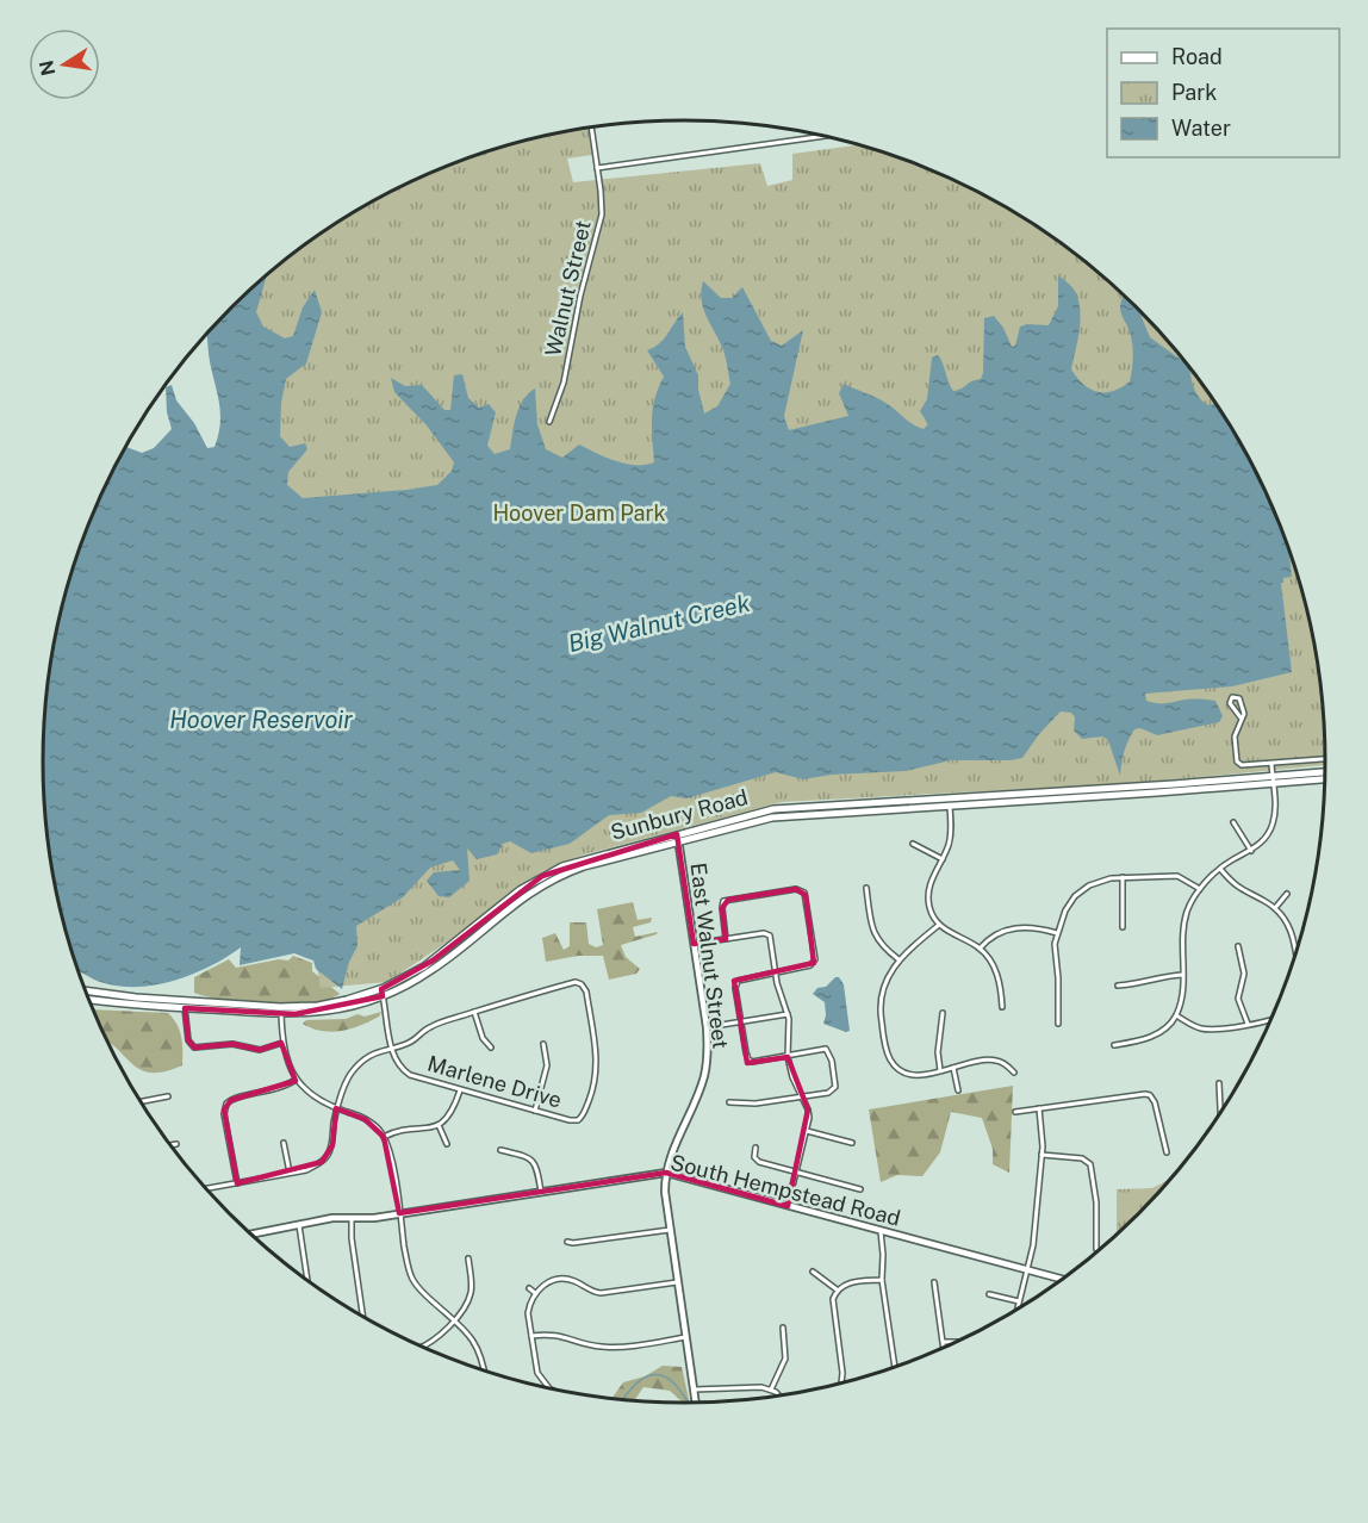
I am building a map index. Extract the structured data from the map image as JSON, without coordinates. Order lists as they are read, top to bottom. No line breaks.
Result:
{"streets":{"main road":["Sunbury Road"],"street":["Walnut Street","East Walnut Street","Marlene Drive","South Hempstead Road"]},"crossings":[["Sunbury Road","East Walnut Street"],["Sunbury Road","Marlene Drive"],["East Walnut Street","South Hempstead Road"]],"water":["Big Walnut Creek","Hoover Reservoir"],"parks":["Hoover Dam Park"],"legend":["Road","Park","Water"],"north":"left"}
